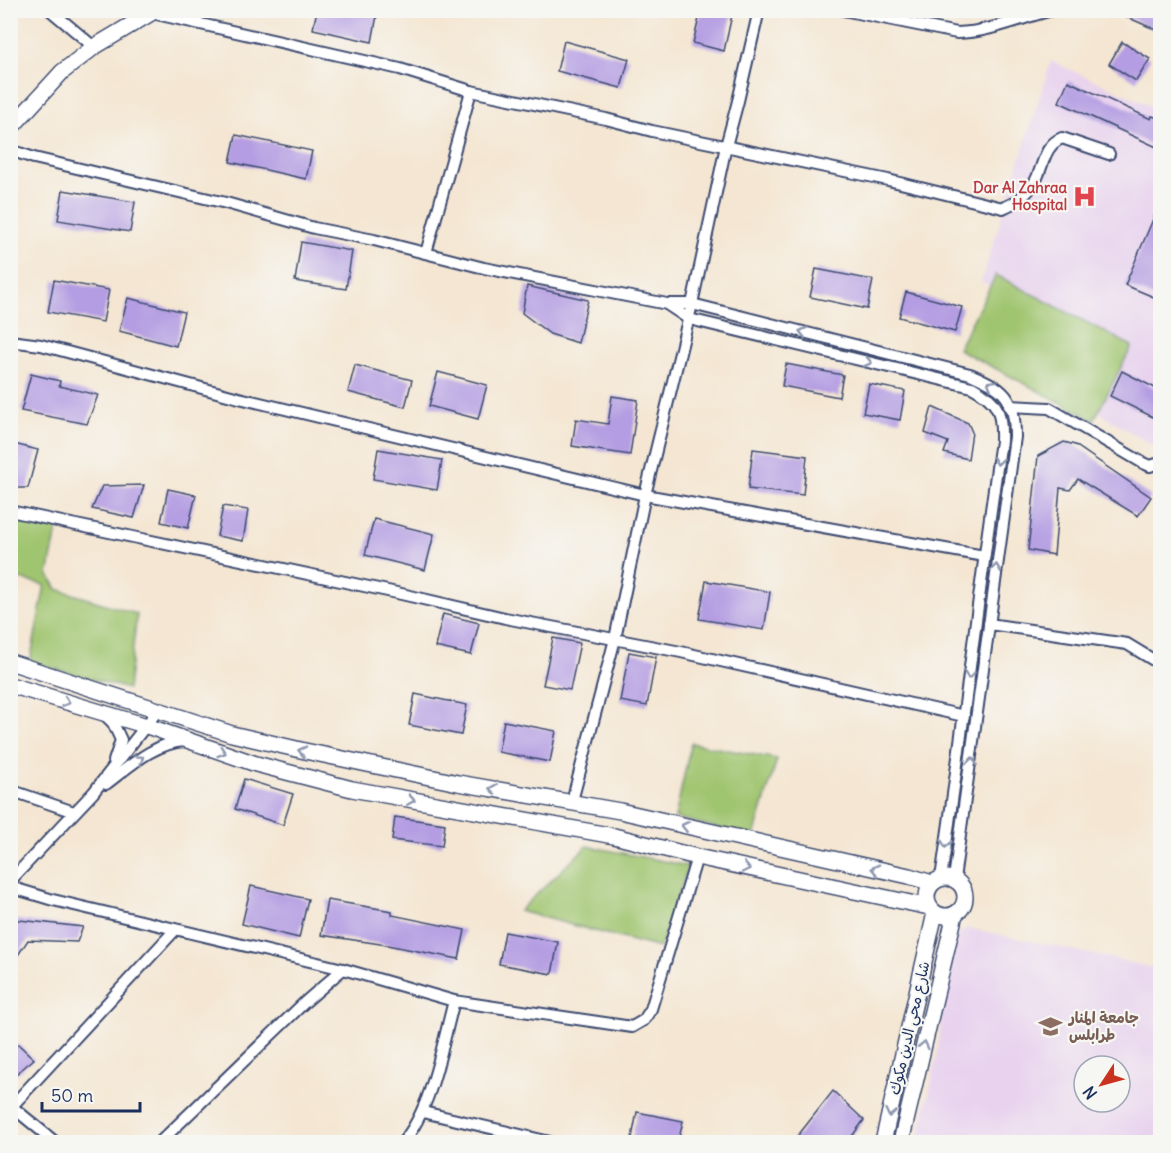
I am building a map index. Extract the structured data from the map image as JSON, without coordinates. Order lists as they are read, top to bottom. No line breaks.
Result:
{"streets":{"street":["شارع محي الدين مكوك"]},"places":{"hospital":["Dar Al Zahraa Hospital"],"school or university":["جامعة المنار طرابلس"]},"scale_bar":"50 m","north":"bottom left"}
